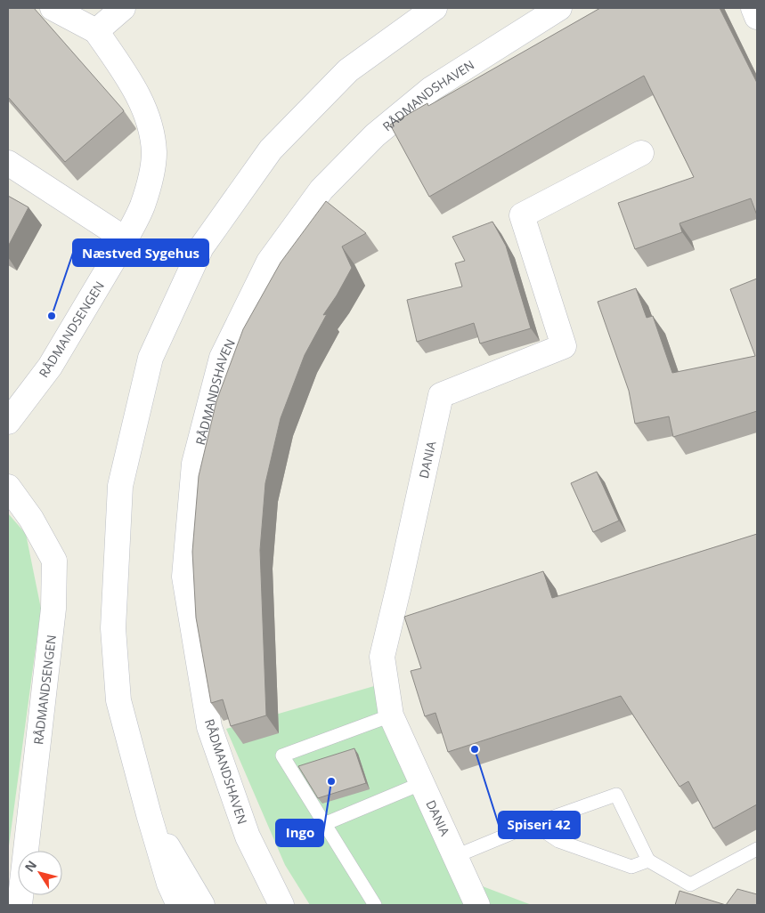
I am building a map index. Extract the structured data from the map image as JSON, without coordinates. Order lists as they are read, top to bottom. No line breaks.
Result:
{"streets":{"main road":["RÅDMANDSHAVEN","RÅDMANDSENGEN","DANIA"]},"places":["Næstved Sygehus","Spiseri 42","Ingo"],"north":"top left"}
